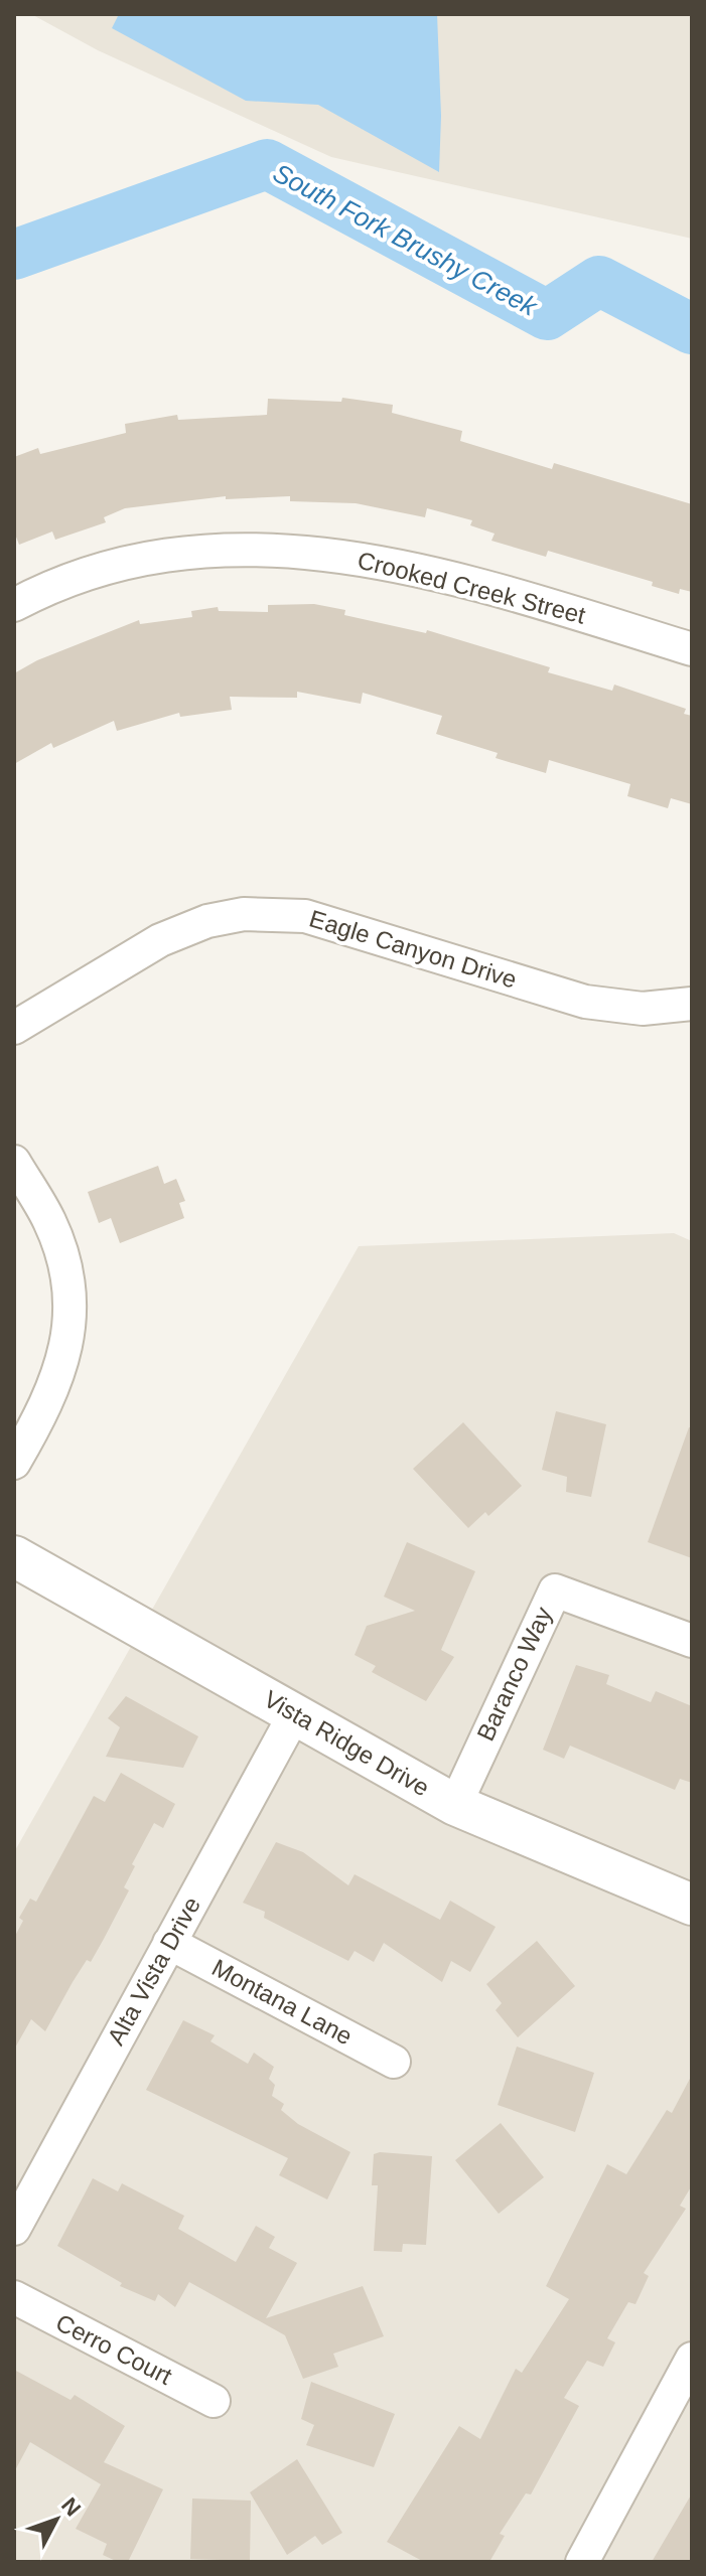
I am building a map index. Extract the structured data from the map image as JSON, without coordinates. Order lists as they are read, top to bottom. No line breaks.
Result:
{"streets":{"street":["Crooked Creek Street","Eagle Canyon Drive","Baranco Way","Vista Ridge Drive","Alta Vista Drive","Montana Lane","Cerro Court"]},"crossings":[["Baranco Way","Vista Ridge Drive"],["Vista Ridge Drive","Alta Vista Drive"],["Alta Vista Drive","Montana Lane"]],"water":["South Fork Brushy Creek"],"north":"top right"}
